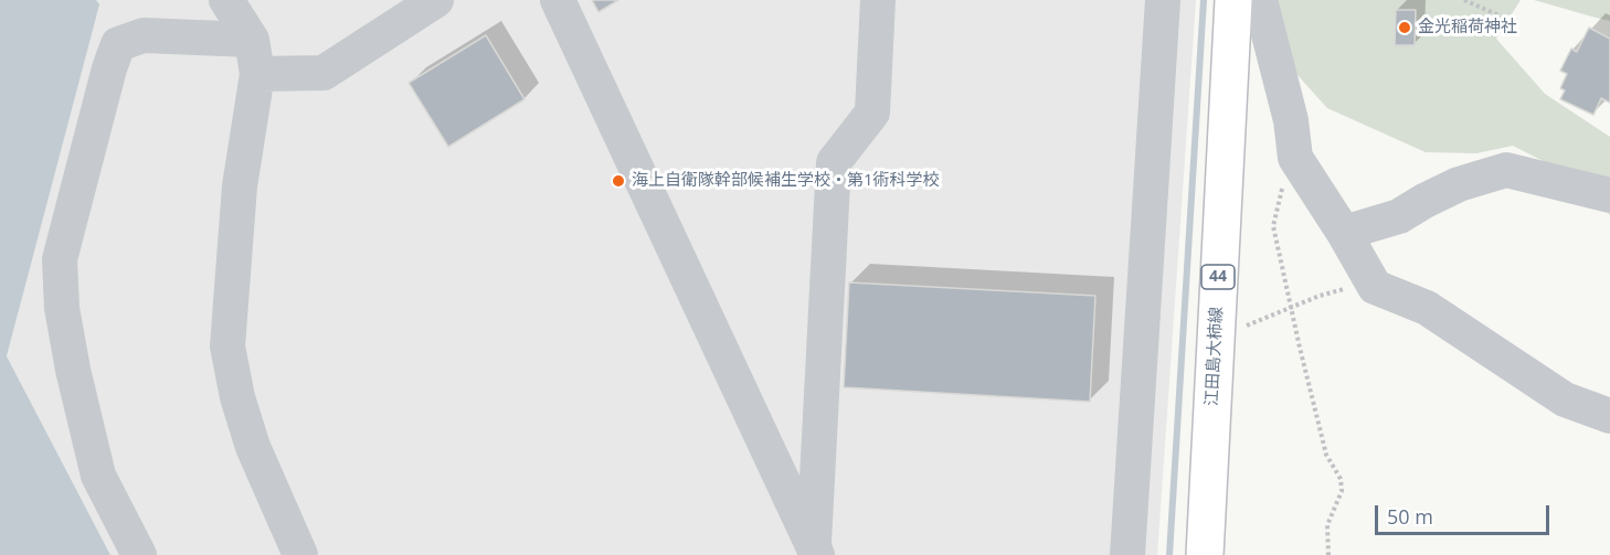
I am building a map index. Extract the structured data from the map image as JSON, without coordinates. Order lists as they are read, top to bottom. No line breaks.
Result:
{"streets":{"main road":["44","江田島大柿線"]},"places":["金光稲荷神社","海上自衛隊幹部候補生学校・第1術科学校"],"scale_bar":"50 m"}
